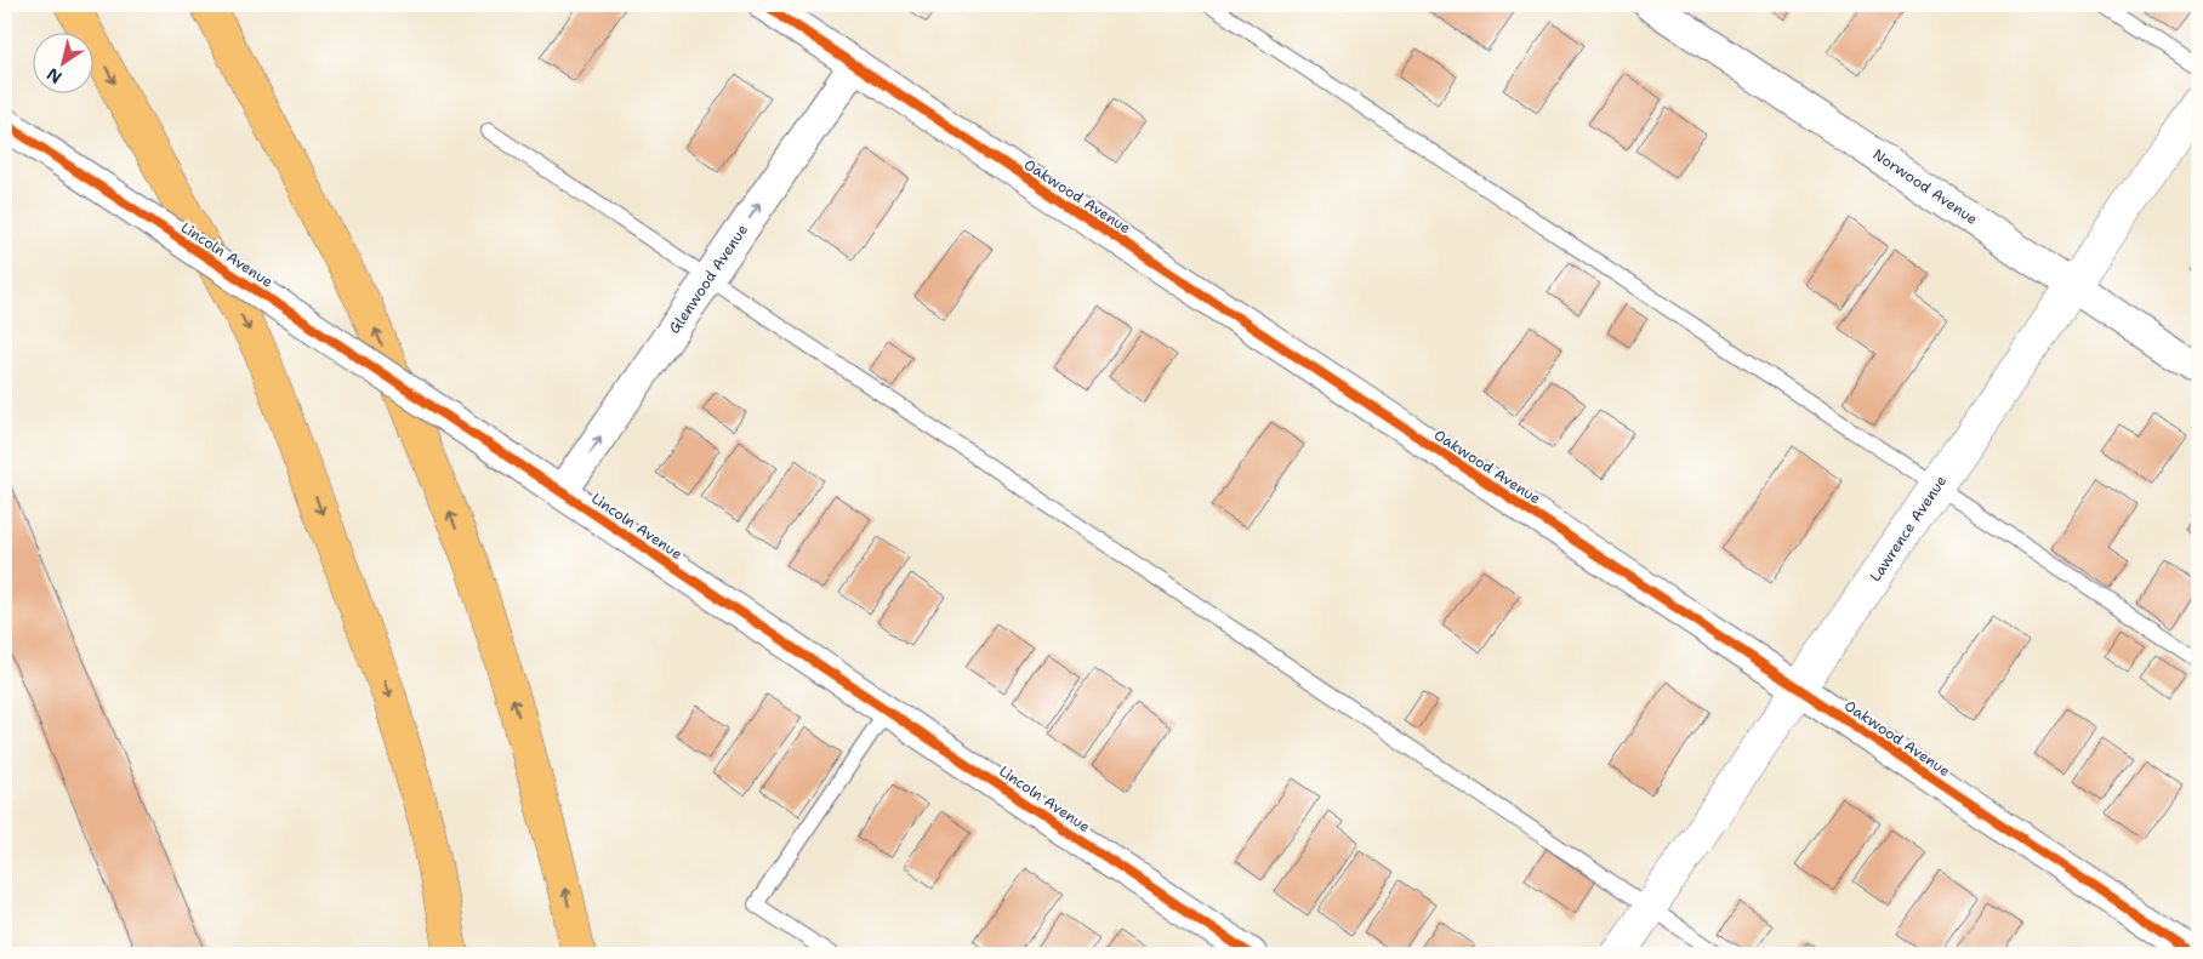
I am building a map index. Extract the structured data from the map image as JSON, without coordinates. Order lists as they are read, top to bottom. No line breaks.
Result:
{"streets":{"street":["Norwood Avenue","Oakwood Avenue","Lincoln Avenue","Glenwood Avenue","Lawrence Avenue"]},"crossings":[["Norwood Avenue","Lawrence Avenue"],["Oakwood Avenue","Glenwood Avenue"],["Oakwood Avenue","Lawrence Avenue"],["Lincoln Avenue","Glenwood Avenue"]],"one_way":["Glenwood Avenue"],"north":"bottom left"}
